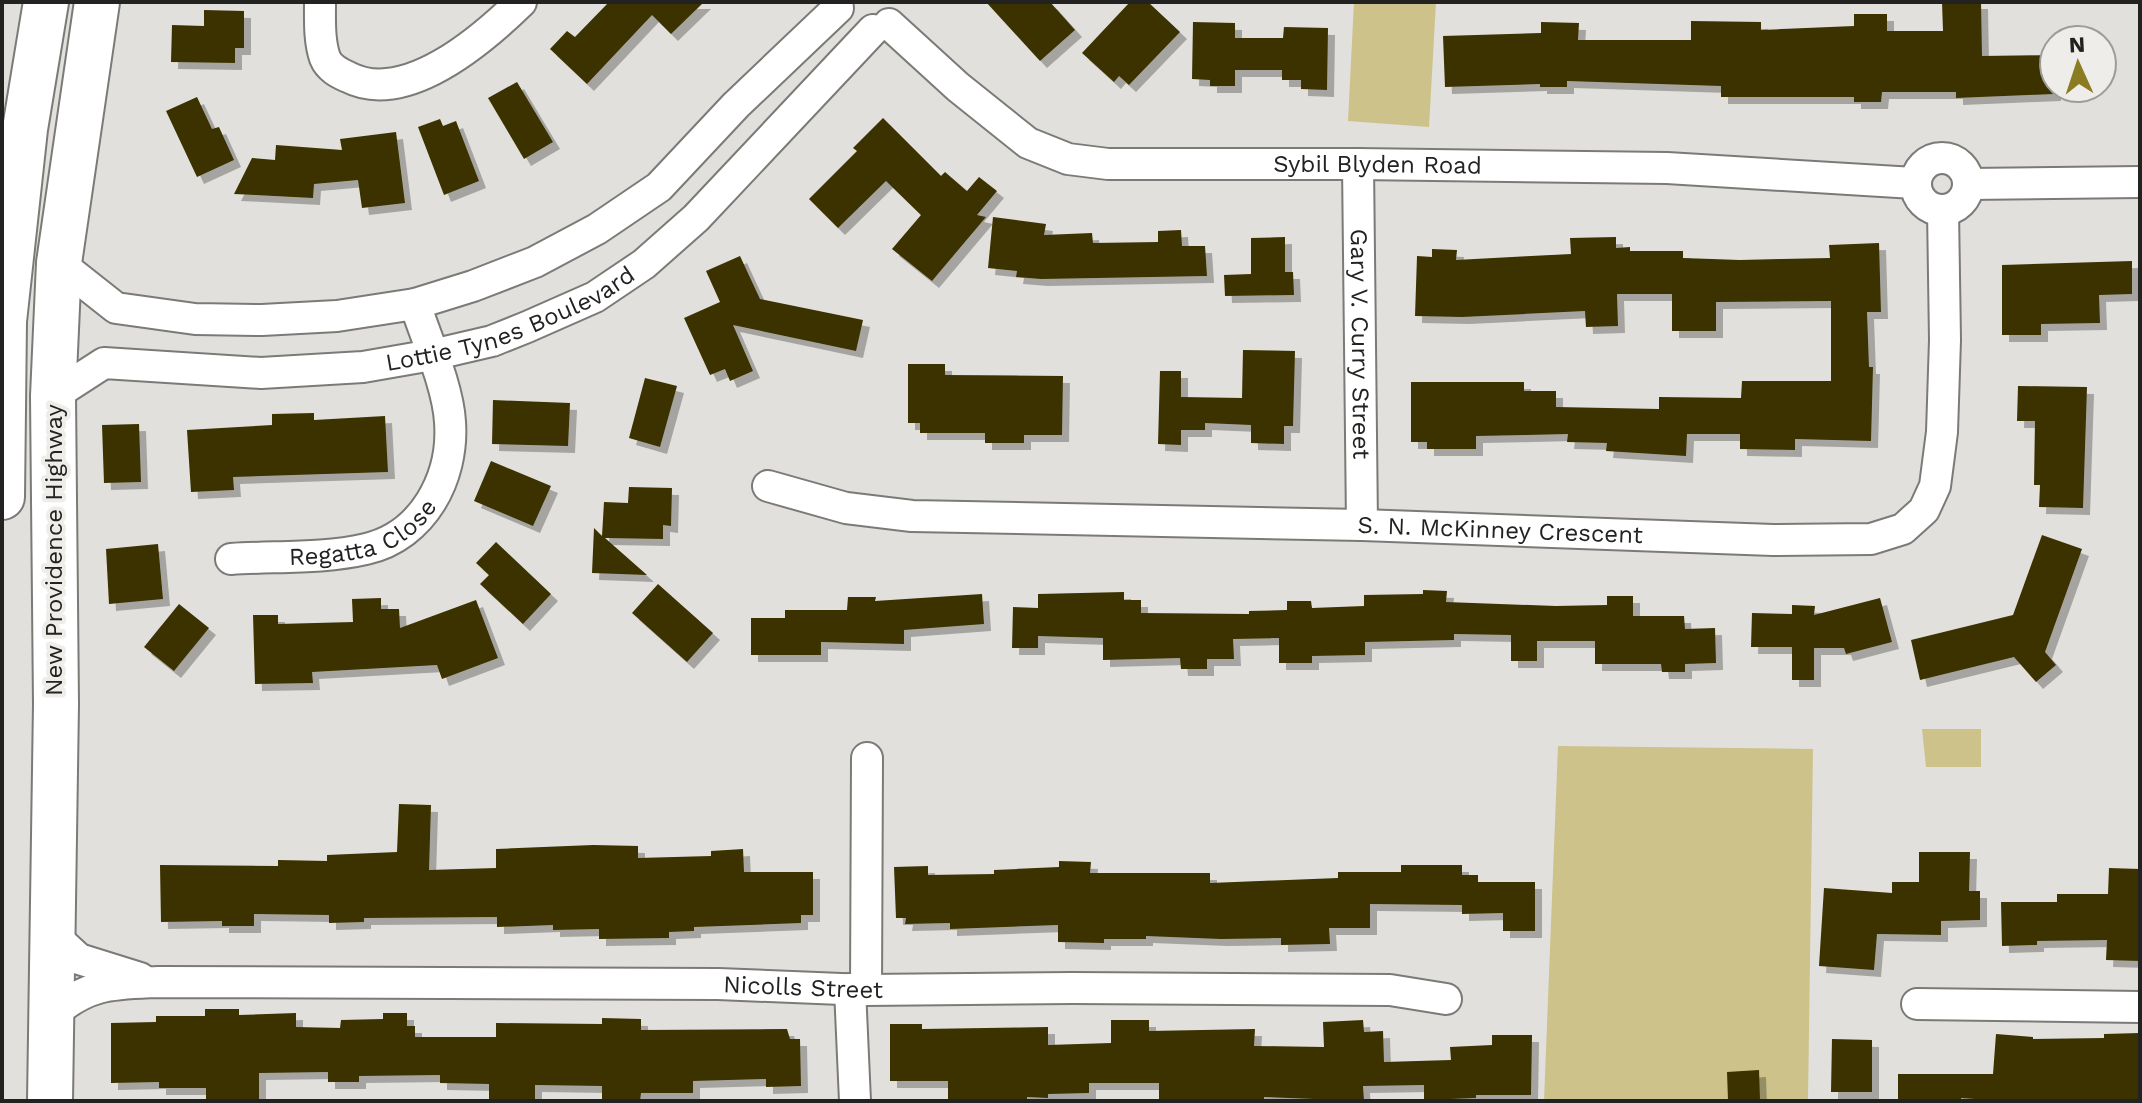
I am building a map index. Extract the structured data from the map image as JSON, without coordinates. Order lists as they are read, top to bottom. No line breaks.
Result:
{"streets":{"highway":["New Providence Highway"],"street":["Sybil Blyden Road","Lottie Tynes Boulevard","Gary V. Curry Street","Regatta Close","S. N. McKinney Crescent","Nicolls Street"]},"crossings":[["Sybil Blyden Road","Lottie Tynes Boulevard"],["Sybil Blyden Road","Gary V. Curry Street"],["Sybil Blyden Road","S. N. McKinney Crescent"],["Lottie Tynes Boulevard","Regatta Close"],["Lottie Tynes Boulevard","New Providence Highway"],["Gary V. Curry Street","S. N. McKinney Crescent"]],"north":"top"}
